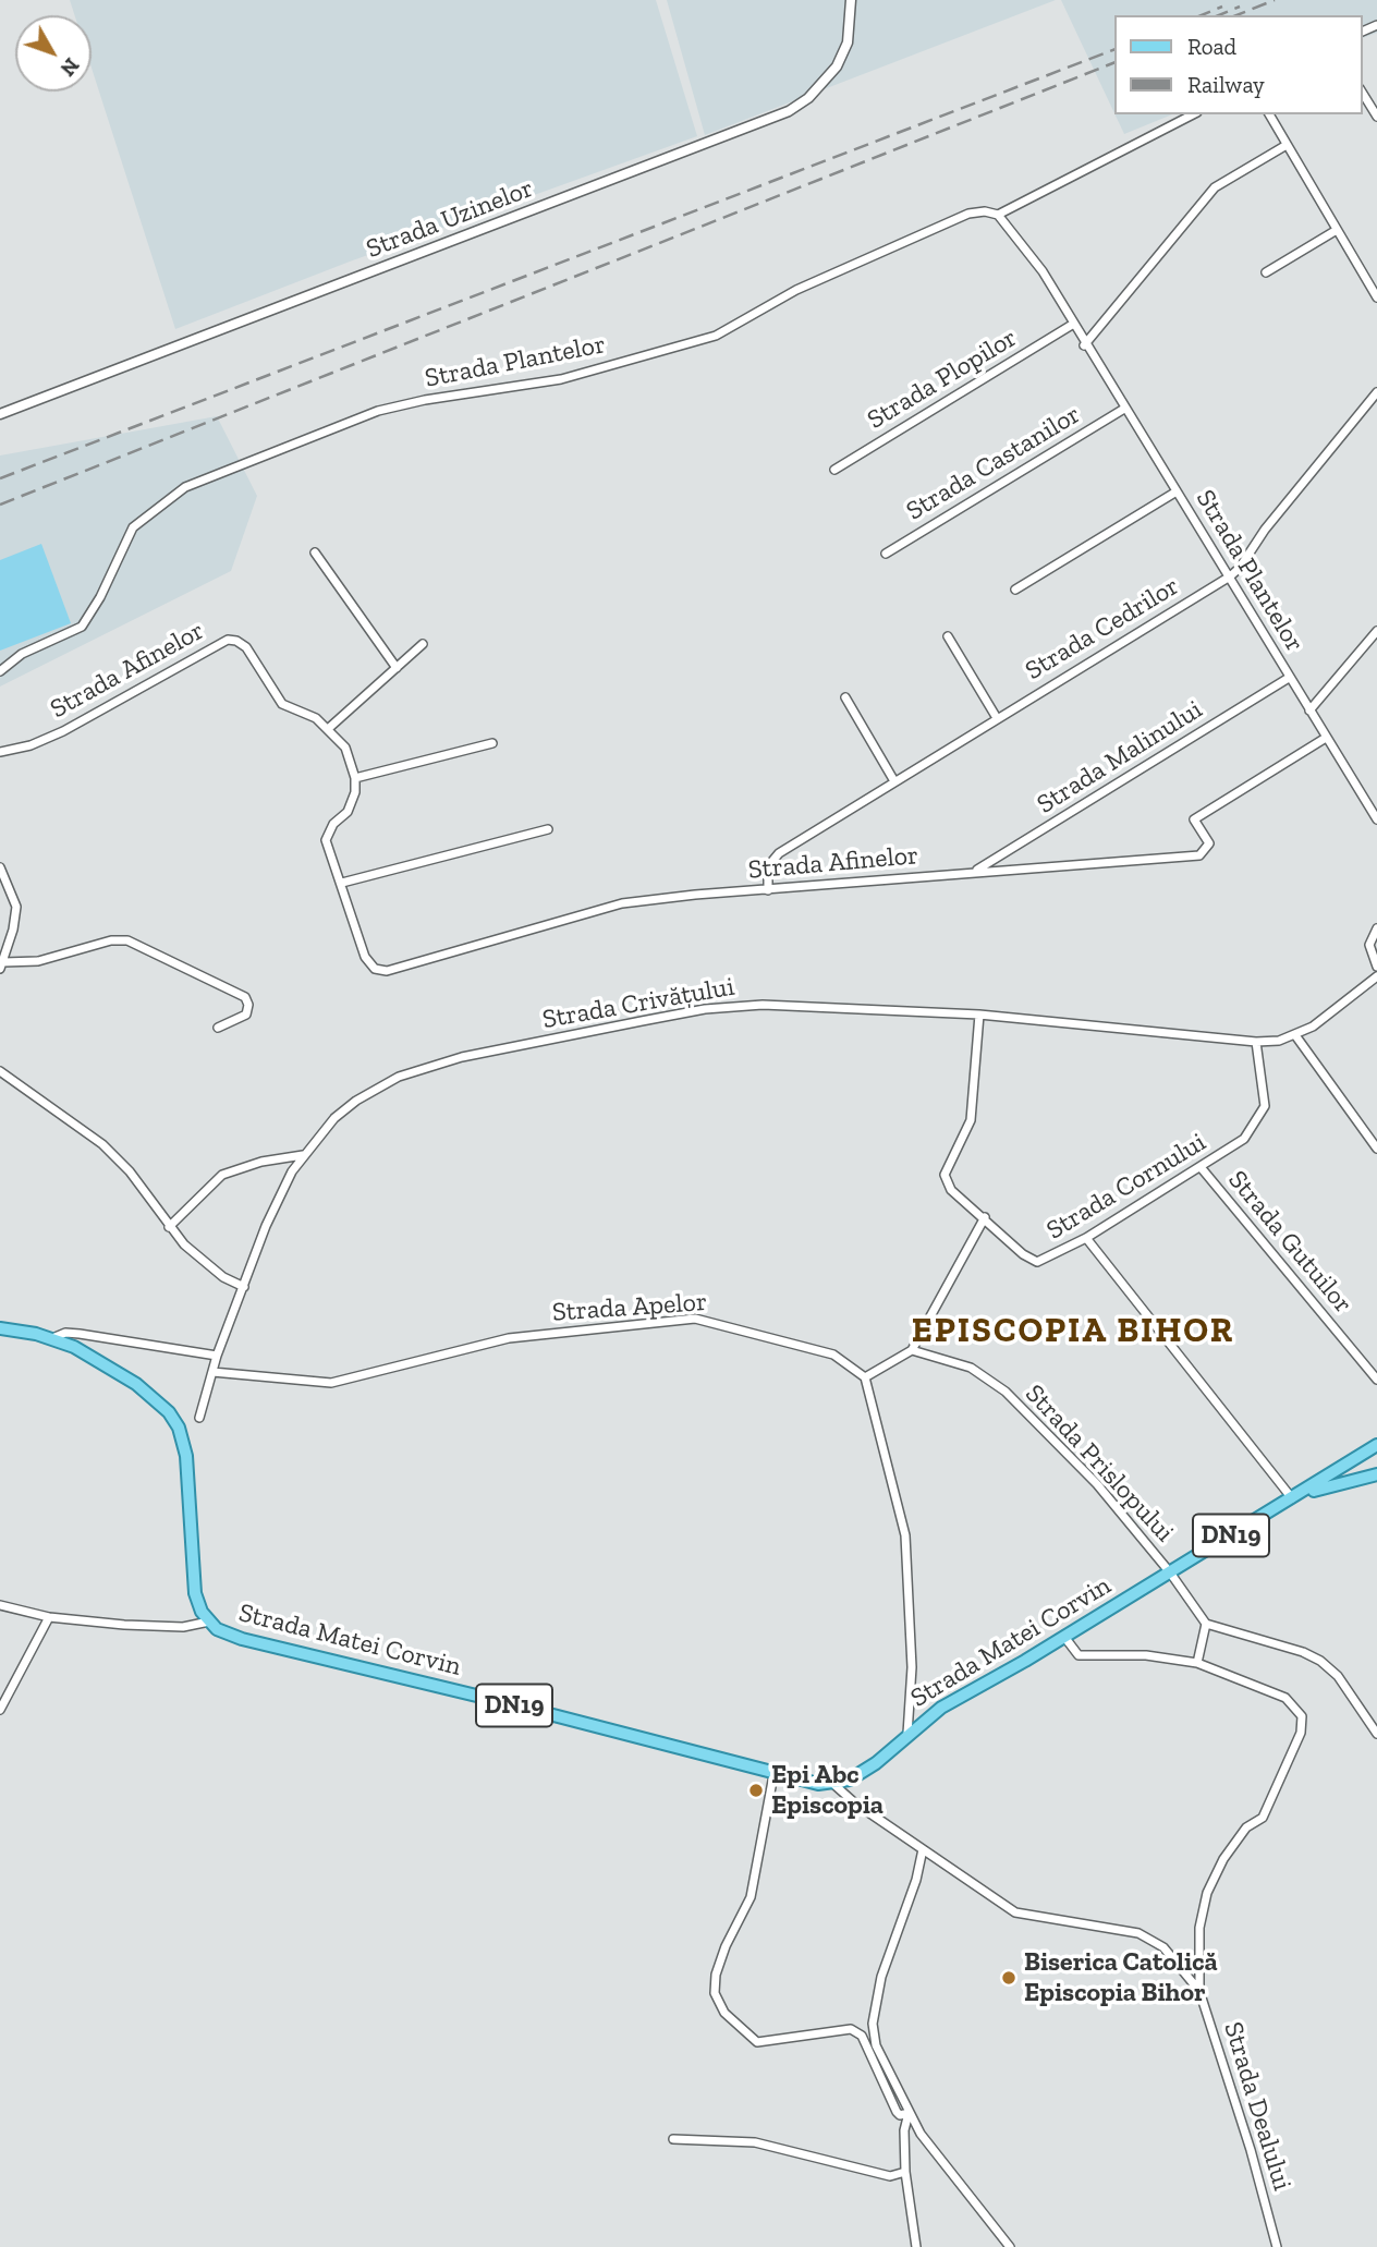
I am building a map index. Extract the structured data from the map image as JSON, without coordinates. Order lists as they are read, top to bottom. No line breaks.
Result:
{"streets":{"main road":["DN19","Strada Matei Corvin"],"street":["Strada Uzinelor","Strada Plantelor","Strada Plopilor","Strada Castanilor","Strada Cedrilor","Strada Afinelor","Strada Malinului","Strada Crivățului","Strada Cornului","Strada Gutuilor","Strada Apelor","Strada Prislopului","Strada Dealului"]},"crossings":[["Strada Plantelor","Strada Plopilor"],["Strada Plantelor","Strada Castanilor"],["Strada Plantelor","Strada Cedrilor"],["Strada Plantelor","Strada Afinelor"],["Strada Plantelor","Strada Malinului"],["Strada Cedrilor","Strada Afinelor"],["Strada Afinelor","Strada Malinului"],["Strada Crivățului","Strada Cornului"],["Strada Crivățului","Strada Apelor"],["Strada Cornului","Strada Gutuilor"],["Strada Prislopului","Strada Matei Corvin"],["Strada Matei Corvin","Strada Dealului"]],"districts":["EPISCOPIA BIHOR"],"places":["Epi Abc Episcopia","Biserica Catolică Episcopia Bihor"],"legend":["Road","Railway"],"north":"bottom right"}
